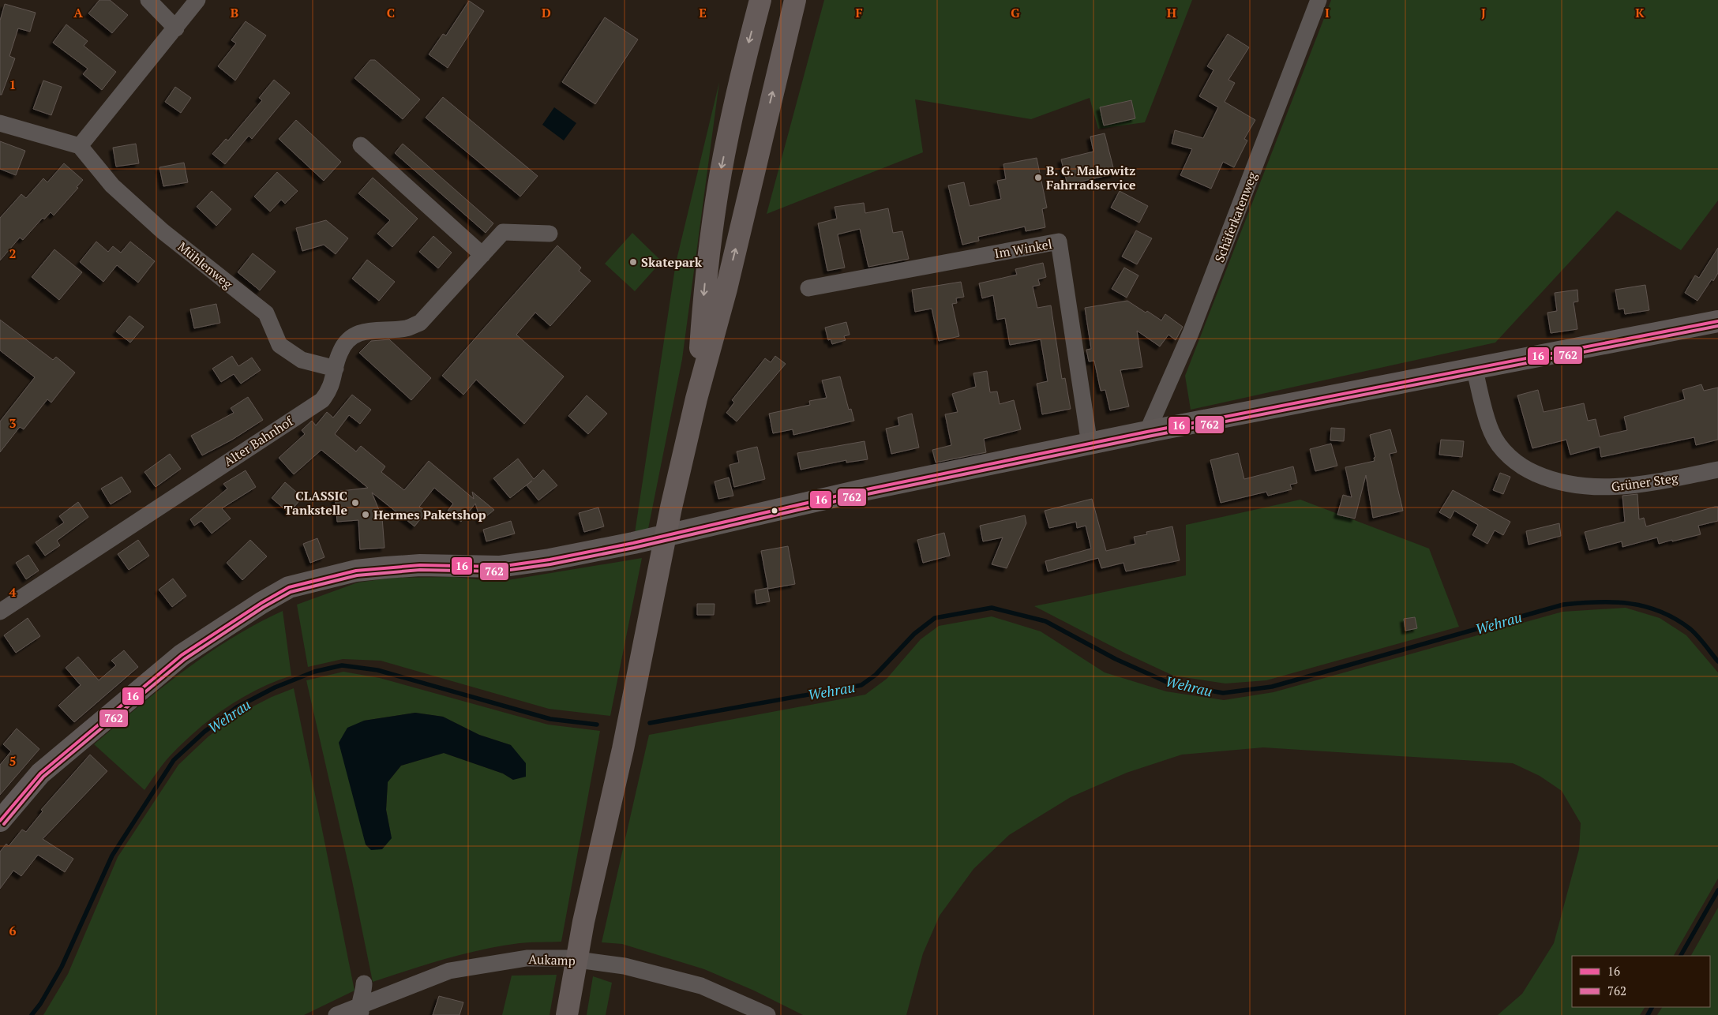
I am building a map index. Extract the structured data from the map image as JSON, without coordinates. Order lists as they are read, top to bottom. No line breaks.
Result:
{"streets":{"street":["Schäferkatenweg","Im Winkel","Mühlenweg","Alter Bahnhof","Grüner Steg","Aukamp"]},"crossings":[["Mühlenweg","Alter Bahnhof"]],"water":["Wehrau"],"places":["B. G. Makowitz Fahrradservice","Skatepark","CLASSIC Tankstelle","Hermes Paketshop"],"lines":["transit line 16","transit line 762"],"legend":["16","762"],"grid":{"columns":["A","B","C","D","E","F","G","H","I","J","K"],"rows":["1","2","3","4","5","6"]}}
